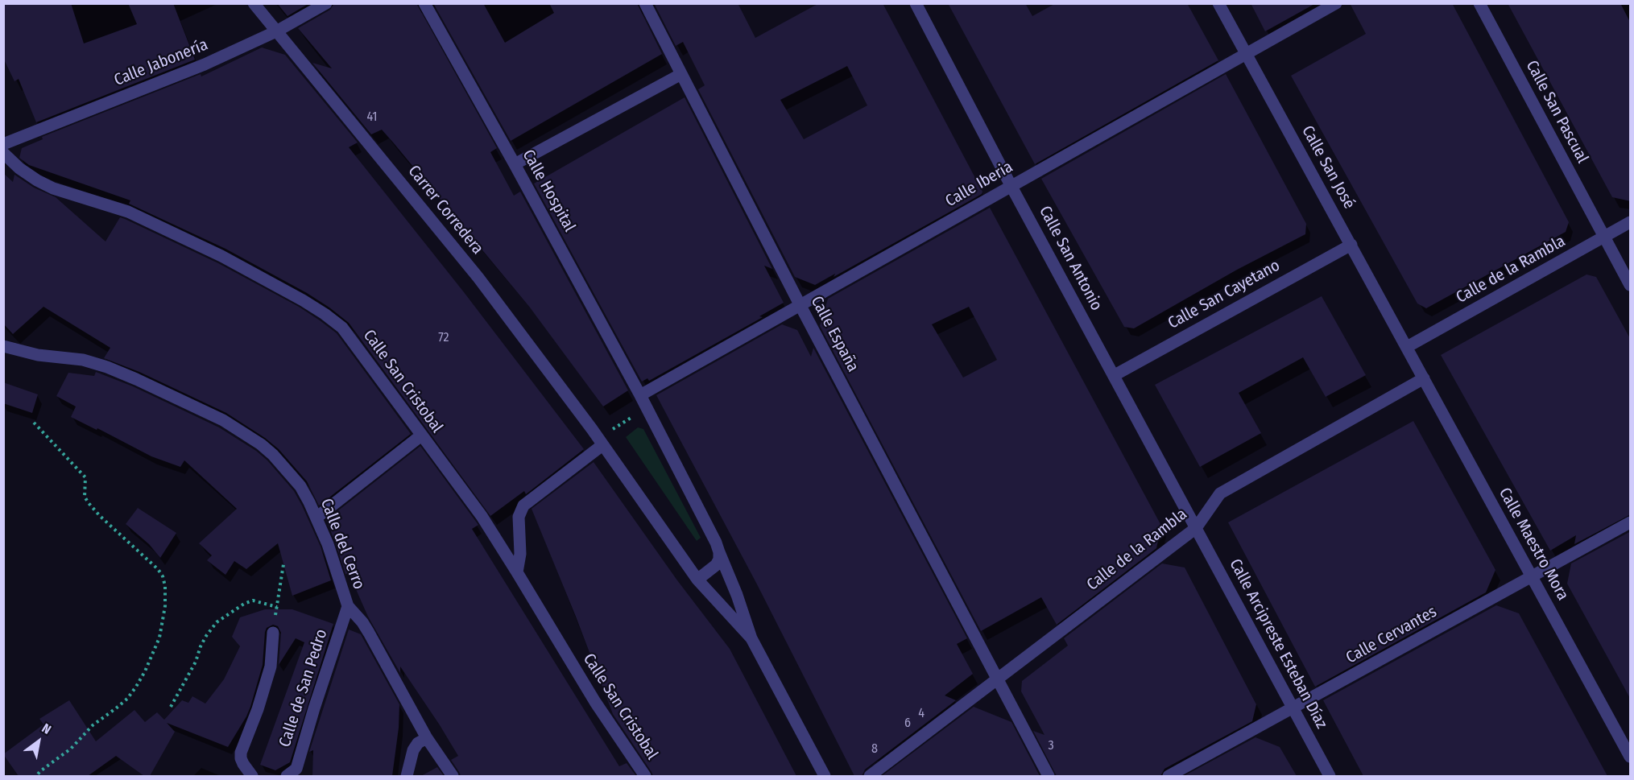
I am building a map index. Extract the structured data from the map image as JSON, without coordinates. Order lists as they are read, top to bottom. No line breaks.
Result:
{"streets":{"street":["Calle Jabonería","Calle San Pascual","Calle San José","Calle Iberia","Calle Hospital","Carrer Corredera","Calle San Antonio","Calle de la Rambla","Calle San Cayetano","Calle España","Calle San Cristobal","Calle del Cerro","Calle Maestro Mora","Calle Cervantes","Calle Arcipreste Esteban Díaz","Calle de San Pedro"]},"crossings":[["Calle Jabonería","Carrer Corredera"],["Calle San Pascual","Calle de la Rambla"],["Calle San José","Calle Iberia"],["Calle San José","Calle de la Rambla"],["Calle San José","Calle San Cayetano"],["Calle San José","Calle Maestro Mora"],["Calle Iberia","Calle Hospital"],["Calle Iberia","Calle San Antonio"],["Calle Iberia","Calle España"],["Calle Hospital","Carrer Corredera"],["Calle San Antonio","Calle de la Rambla"],["Calle San Antonio","Calle San Cayetano"],["Calle San Antonio","Calle Arcipreste Esteban Díaz"],["Calle de la Rambla","Calle España"],["Calle de la Rambla","Calle Maestro Mora"],["Calle de la Rambla","Calle Arcipreste Esteban Díaz"],["Calle del Cerro","Calle de San Pedro"],["Calle Maestro Mora","Calle Cervantes"],["Calle Cervantes","Calle Arcipreste Esteban Díaz"]],"house_numbers":["41","72","4","6","3","8"],"north":"top right"}
